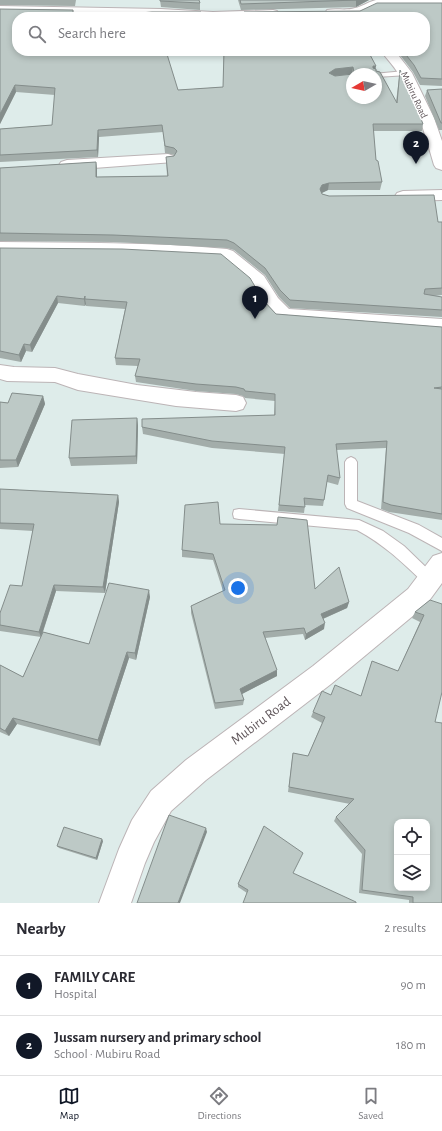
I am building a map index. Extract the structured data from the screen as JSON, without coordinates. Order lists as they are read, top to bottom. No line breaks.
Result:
{"streets":{"street":["Mubiru Road"]},"north":"left","page":{"search":"Search here","pins":["2","1"],"heading":["Nearby","2 results"],"list":[{"mark":"1","name":"FAMILY CARE","note":"Hospital","value":"90 m"},{"mark":"2","name":"Jussam nursery and primary school","note":"School · Mubiru Road","value":"180 m"}],"nav":["Map","Directions","Saved"]}}
